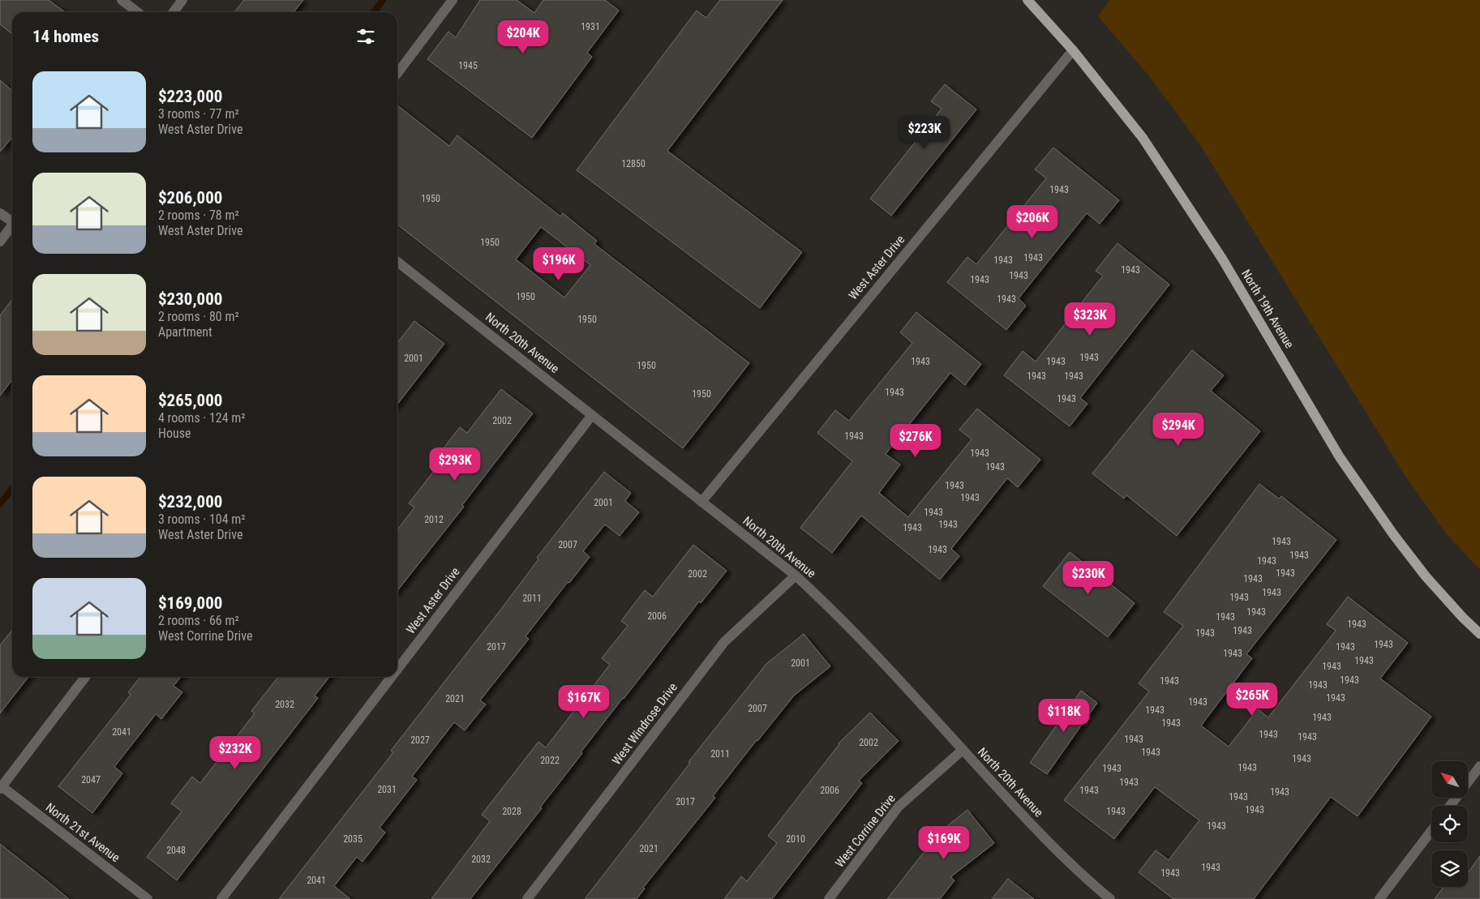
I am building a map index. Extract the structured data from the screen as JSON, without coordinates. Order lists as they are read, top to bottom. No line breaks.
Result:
{"streets":{"main road":["North 19th Avenue"],"street":["West Aster Drive","North 20th Avenue","West Windrose Drive","West Corrine Drive","North 21st Avenue"]},"crossings":[["West Aster Drive","North 19th Avenue"],["West Aster Drive","North 20th Avenue"],["North 20th Avenue","West Windrose Drive"],["North 20th Avenue","West Corrine Drive"]],"house_numbers":["1931","1945","12850","1943","1950","1950","1943","1943","1943","1943","1943","1950","1943","1950","1943","2001","1943","1943","1950","1943","1943","1943","1950","1943","2002","1943","1943","1943","1943","1943","2001","1943","2012","1943","1943","1943","2007","1943","1943","1943","1943","2002","1943","1943","1943","2011","1943","2006","1943","1943","1943","1943","1943","2017","1943","1943","1943","2001","1943","1943","1943","1943","1943","2021","1943","2032","2007","1943","1943","1943","2041","1943","1943","1943","2027","2002","1943","2011","1943","2022","1943","1943","2047","1943","2031","2006","1943","1943","1943","2017","1943","2028","1943","1943","2035","2010","2021","2048","2032","1943","1943","2041"],"north":"top left","page":{"heading":"14 homes","price":["$204K","$223K","$206K","$196K","$323K","$294K","$276K","$293K","$230K","$265K","$167K","$118K","$232K","$169K"],"list":[{"name":"$223,000","note":"3 rooms · 77 m² · West Aster Drive"},{"name":"$206,000","note":"2 rooms · 78 m² · West Aster Drive"},{"name":"$230,000","note":"2 rooms · 80 m² · Apartment"},{"name":"$265,000","note":"4 rooms · 124 m² · House"},{"name":"$232,000","note":"3 rooms · 104 m² · West Aster Drive"},{"name":"$169,000","note":"2 rooms · 66 m² · West Corrine Drive"}]}}
